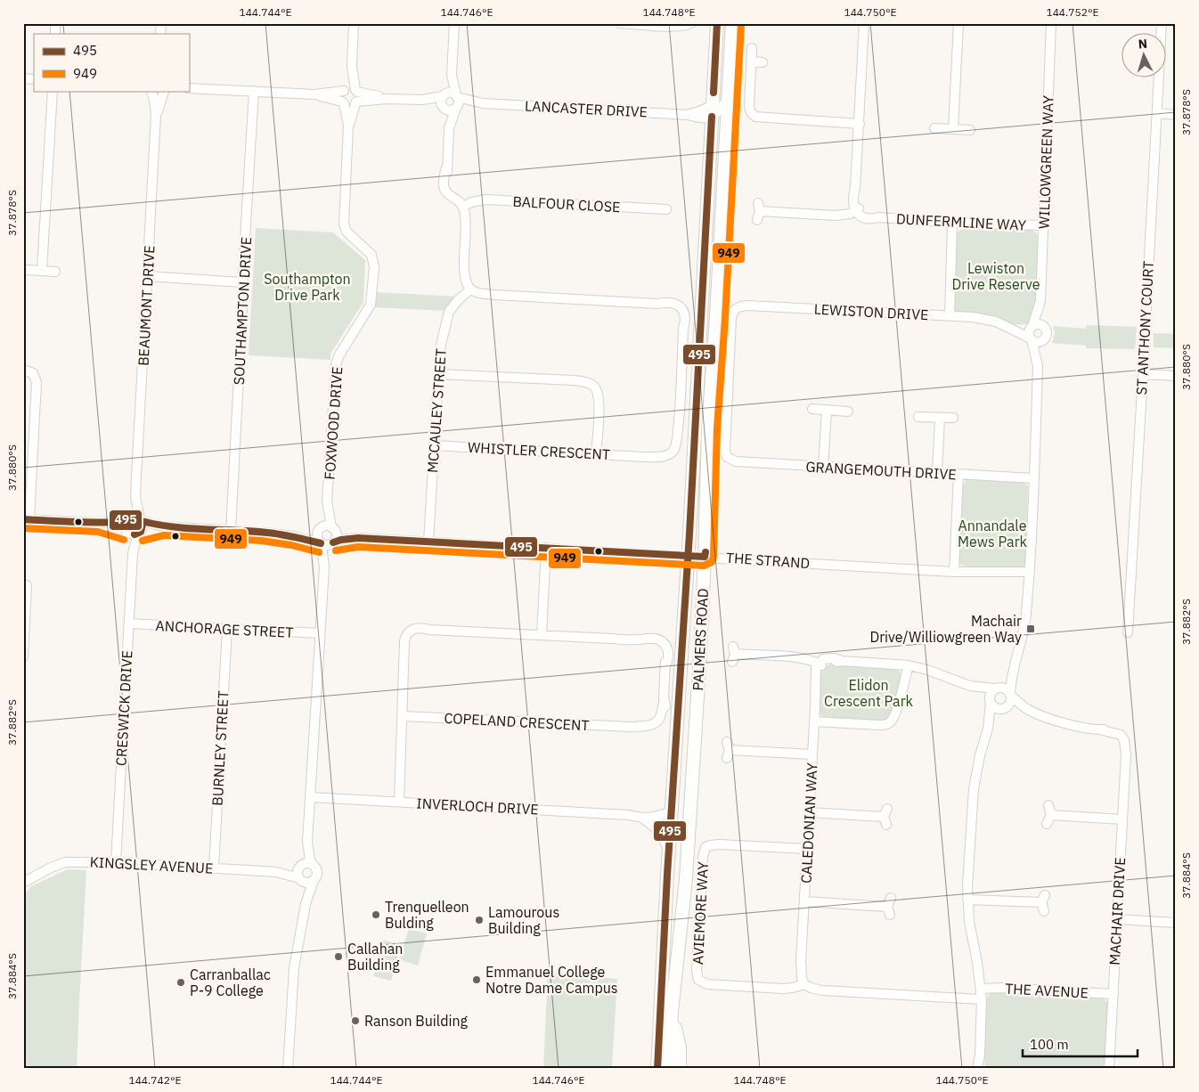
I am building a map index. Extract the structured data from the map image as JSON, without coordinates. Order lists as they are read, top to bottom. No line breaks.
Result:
{"streets":{"main road":["PALMERS ROAD"],"street":["LANCASTER DRIVE","WILLOWGREEN WAY","BALFOUR CLOSE","DUNFERMLINE WAY","BEAUMONT DRIVE","SOUTHAMPTON DRIVE","LEWISTON DRIVE","ST ANTHONY COURT","MCCAULEY STREET","FOXWOOD DRIVE","WHISTLER CRESCENT","GRANGEMOUTH DRIVE","THE STRAND","ANCHORAGE STREET","CRESWICK DRIVE","COPELAND CRESCENT","BURNLEY STREET","INVERLOCH DRIVE","CALEDONIAN WAY","KINGSLEY AVENUE","MACHAIR DRIVE","AVIEMORE WAY","THE AVENUE"]},"crossings":[["LANCASTER DRIVE","PALMERS ROAD"],["WILLOWGREEN WAY","DUNFERMLINE WAY"],["WILLOWGREEN WAY","LEWISTON DRIVE"],["WILLOWGREEN WAY","GRANGEMOUTH DRIVE"],["WILLOWGREEN WAY","THE STRAND"],["WILLOWGREEN WAY","MACHAIR DRIVE"],["BEAUMONT DRIVE","CRESWICK DRIVE"],["LEWISTON DRIVE","GRANGEMOUTH DRIVE"],["MCCAULEY STREET","WHISTLER CRESCENT"],["MCCAULEY STREET","THE STRAND"],["FOXWOOD DRIVE","THE STRAND"],["THE STRAND","PALMERS ROAD"],["ANCHORAGE STREET","CRESWICK DRIVE"],["ANCHORAGE STREET","BURNLEY STREET"],["PALMERS ROAD","INVERLOCH DRIVE"],["CRESWICK DRIVE","KINGSLEY AVENUE"],["BURNLEY STREET","KINGSLEY AVENUE"],["CALEDONIAN WAY","AVIEMORE WAY"],["MACHAIR DRIVE","THE AVENUE"]],"parks":["Lewiston Drive Reserve","Southampton Drive Park","Annandale Mews Park","Elidon Crescent Park"],"places":{"transit":["Machair Drive/Williowgreen Way"],"other":["Trenquelleon Bulding","Lamourous Building","Callahan Building","Emmanuel College Notre Dame Campus","Carranballac P-9 College","Ranson Building"]},"lines":["transit line 495","transit line 949"],"legend":["495","949"],"scale_bar":"100 m","north":"top","coordinates":["144.744°E","144.746°E","144.748°E","144.750°E","144.752°E","37.878°S","37.880°S","37.882°S","37.884°S","144.742°E"]}
